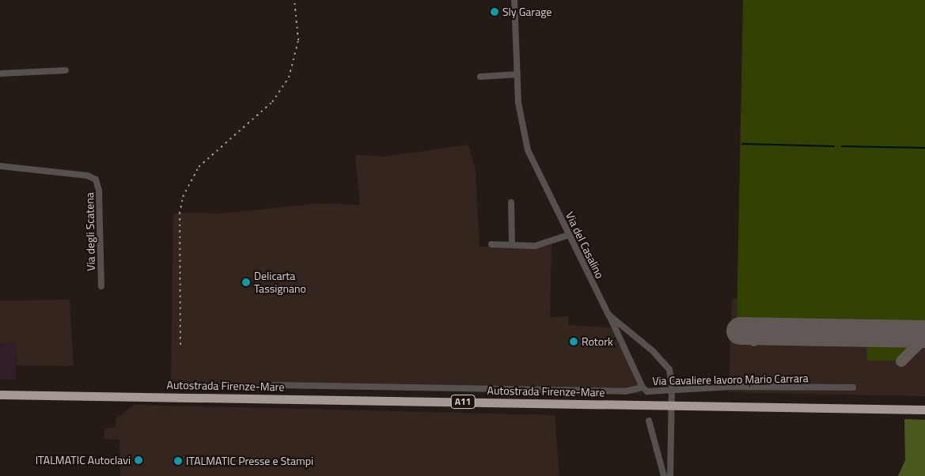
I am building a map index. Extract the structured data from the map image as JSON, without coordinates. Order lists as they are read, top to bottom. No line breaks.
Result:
{"streets":{"highway":["Autostrada Firenze-Mare","A11"],"street":["Via degli Scatena","Via del Casalino","Via Cavaliere lavoro Mario Carrara"]},"crossings":[["Via del Casalino","Via Cavaliere lavoro Mario Carrara"]],"places":["Sly Garage","Delicarta Tassignano","Rotork","ITALMATIC Autoclavi","ITALMATIC Presse e Stampi"]}
